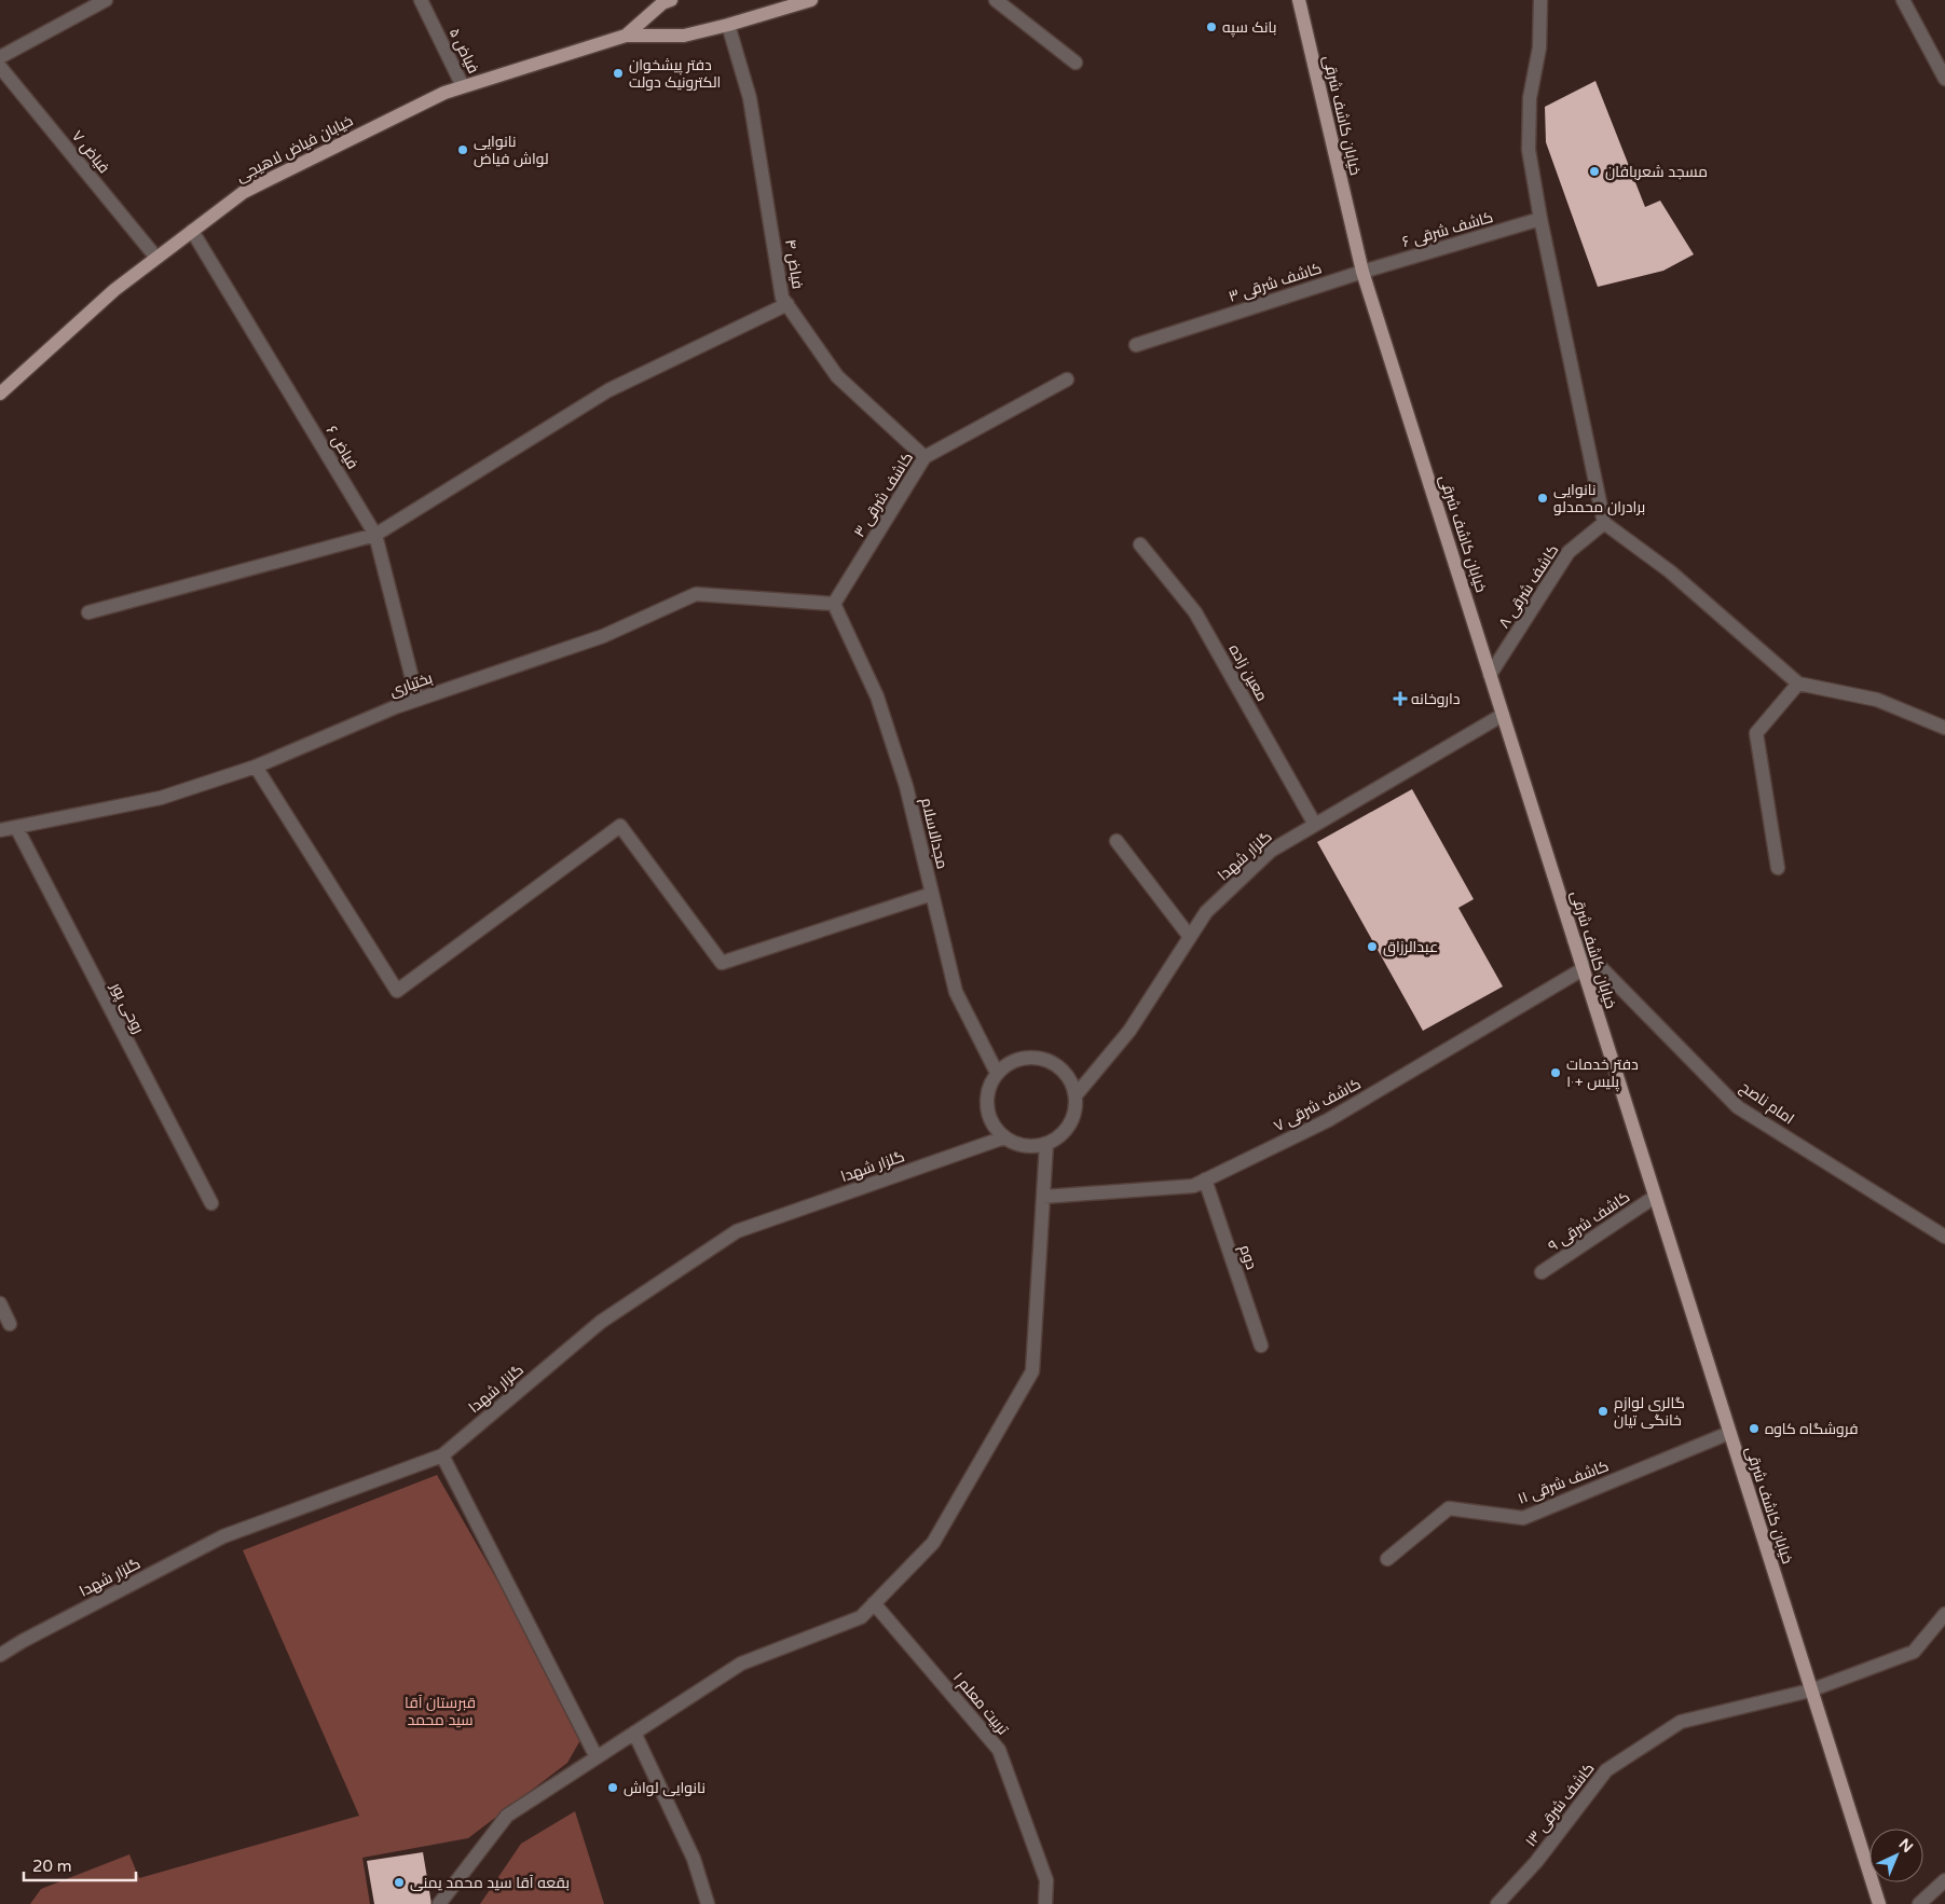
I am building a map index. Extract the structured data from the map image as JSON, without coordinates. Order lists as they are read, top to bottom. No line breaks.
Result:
{"streets":{"main road":["خیابان کاشف شرقی","خیابان فیاض لاهیجی"],"street":["فیاض ۵","فیاض ۷","کاشف شرقی ۶","فیاض ۴","کاشف شرقی ۳","فیاض ۶","کاشف شرقی ۸","معین زاده","بختیاری","مجدالاسلام","گلزار شهدا","روحی پور","امام ناصح","کاشف شرقی ۷","کاشف شرقی ۹","دوم","کاشف شرقی ۱۱","تربیت معلم ۱","کاشف شرقی ۱۳"]},"crossings":[["فیاض ۵","خیابان فیاض لاهیجی"],["خیابان کاشف شرقی","کاشف شرقی ۶"],["خیابان کاشف شرقی","کاشف شرقی ۳"],["خیابان کاشف شرقی","کاشف شرقی ۸"],["خیابان کاشف شرقی","گلزار شهدا"],["خیابان کاشف شرقی","امام ناصح"],["خیابان کاشف شرقی","کاشف شرقی ۷"],["خیابان کاشف شرقی","کاشف شرقی ۹"],["خیابان کاشف شرقی","کاشف شرقی ۱۱"],["خیابان کاشف شرقی","کاشف شرقی ۱۳"],["خیابان فیاض لاهیجی","فیاض ۷"],["خیابان فیاض لاهیجی","فیاض ۶"],["کاشف شرقی ۶","کاشف شرقی ۳"],["فیاض ۴","کاشف شرقی ۳"],["کاشف شرقی ۳","بختیاری"],["کاشف شرقی ۳","مجدالاسلام"],["فیاض ۶","بختیاری"],["معین زاده","گلزار شهدا"],["بختیاری","مجدالاسلام"],["بختیاری","روحی پور"],["مجدالاسلام","گلزار شهدا"],["کاشف شرقی ۷","دوم"]],"parks":["قبرستان آقا سید محمد"],"places":{"other":["بانک سپه","دفتر پیشخوان الکترونیک دولت","نانوایی لواش فیاض","مسجد شعربافان","نانوایی برادران محمدلو","عبدالرزاق","دفتر خدمات پلیس +۱۰","گالری لوازم خانگی تیان","فروشگاه کاوه","نانوایی لواش","بقعه آقا سید محمد یمنی"],"health":["داروخانه"]},"scale_bar":"20 m","north":"top right"}
